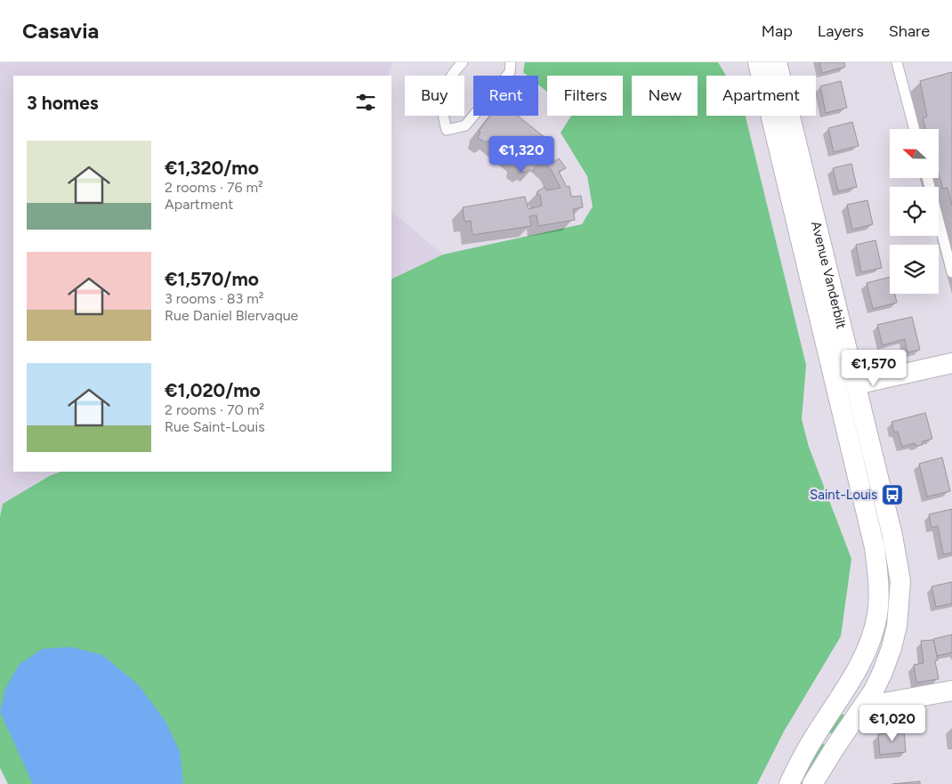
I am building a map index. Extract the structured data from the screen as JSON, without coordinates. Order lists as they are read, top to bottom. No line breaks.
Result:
{"streets":{"street":["Avenue Vanderbilt"]},"places":{"bus stop":["Saint-Louis"]},"north":"left","page":{"header":"Casavia","nav":["Map","Layers","Share"],"chip":["Buy","Rent","Filters","New","Apartment"],"heading":"3 homes","list":[{"name":"€1,320/mo","note":"2 rooms · 76 m² · Apartment"},{"name":"€1,570/mo","note":"3 rooms · 83 m² · Rue Daniel Blervaque"},{"name":"€1,020/mo","note":"2 rooms · 70 m² · Rue Saint-Louis"}],"price":["€1,320","€1,570","€1,020"]}}
